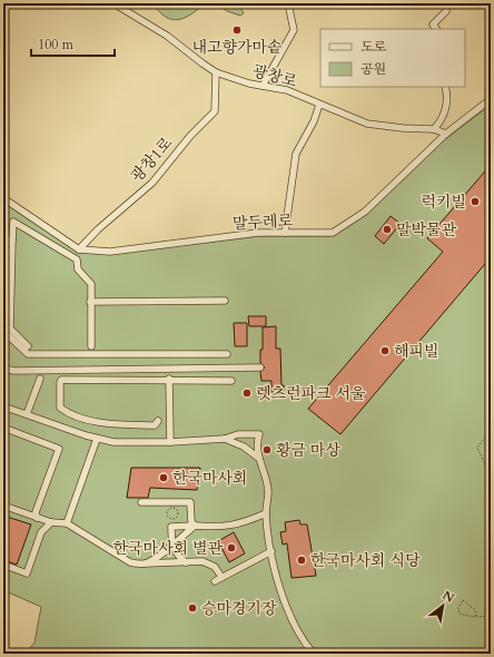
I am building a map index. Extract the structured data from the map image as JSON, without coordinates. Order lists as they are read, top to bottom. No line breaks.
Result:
{"streets":{"street":["광창로","광창1로","말두레로"]},"crossings":[["광창로","광창1로"],["광창로","말두레로"],["광창1로","말두레로"]],"places":["내고향가마솥","럭키빌","말박물관","해피빌","렛츠런파크 서울","황금 마상","한국마사회","한국마사회 별관","한국마사회 식당","승마경기장"],"legend":["도로","공원"],"scale_bar":"100 m","north":"top right"}
